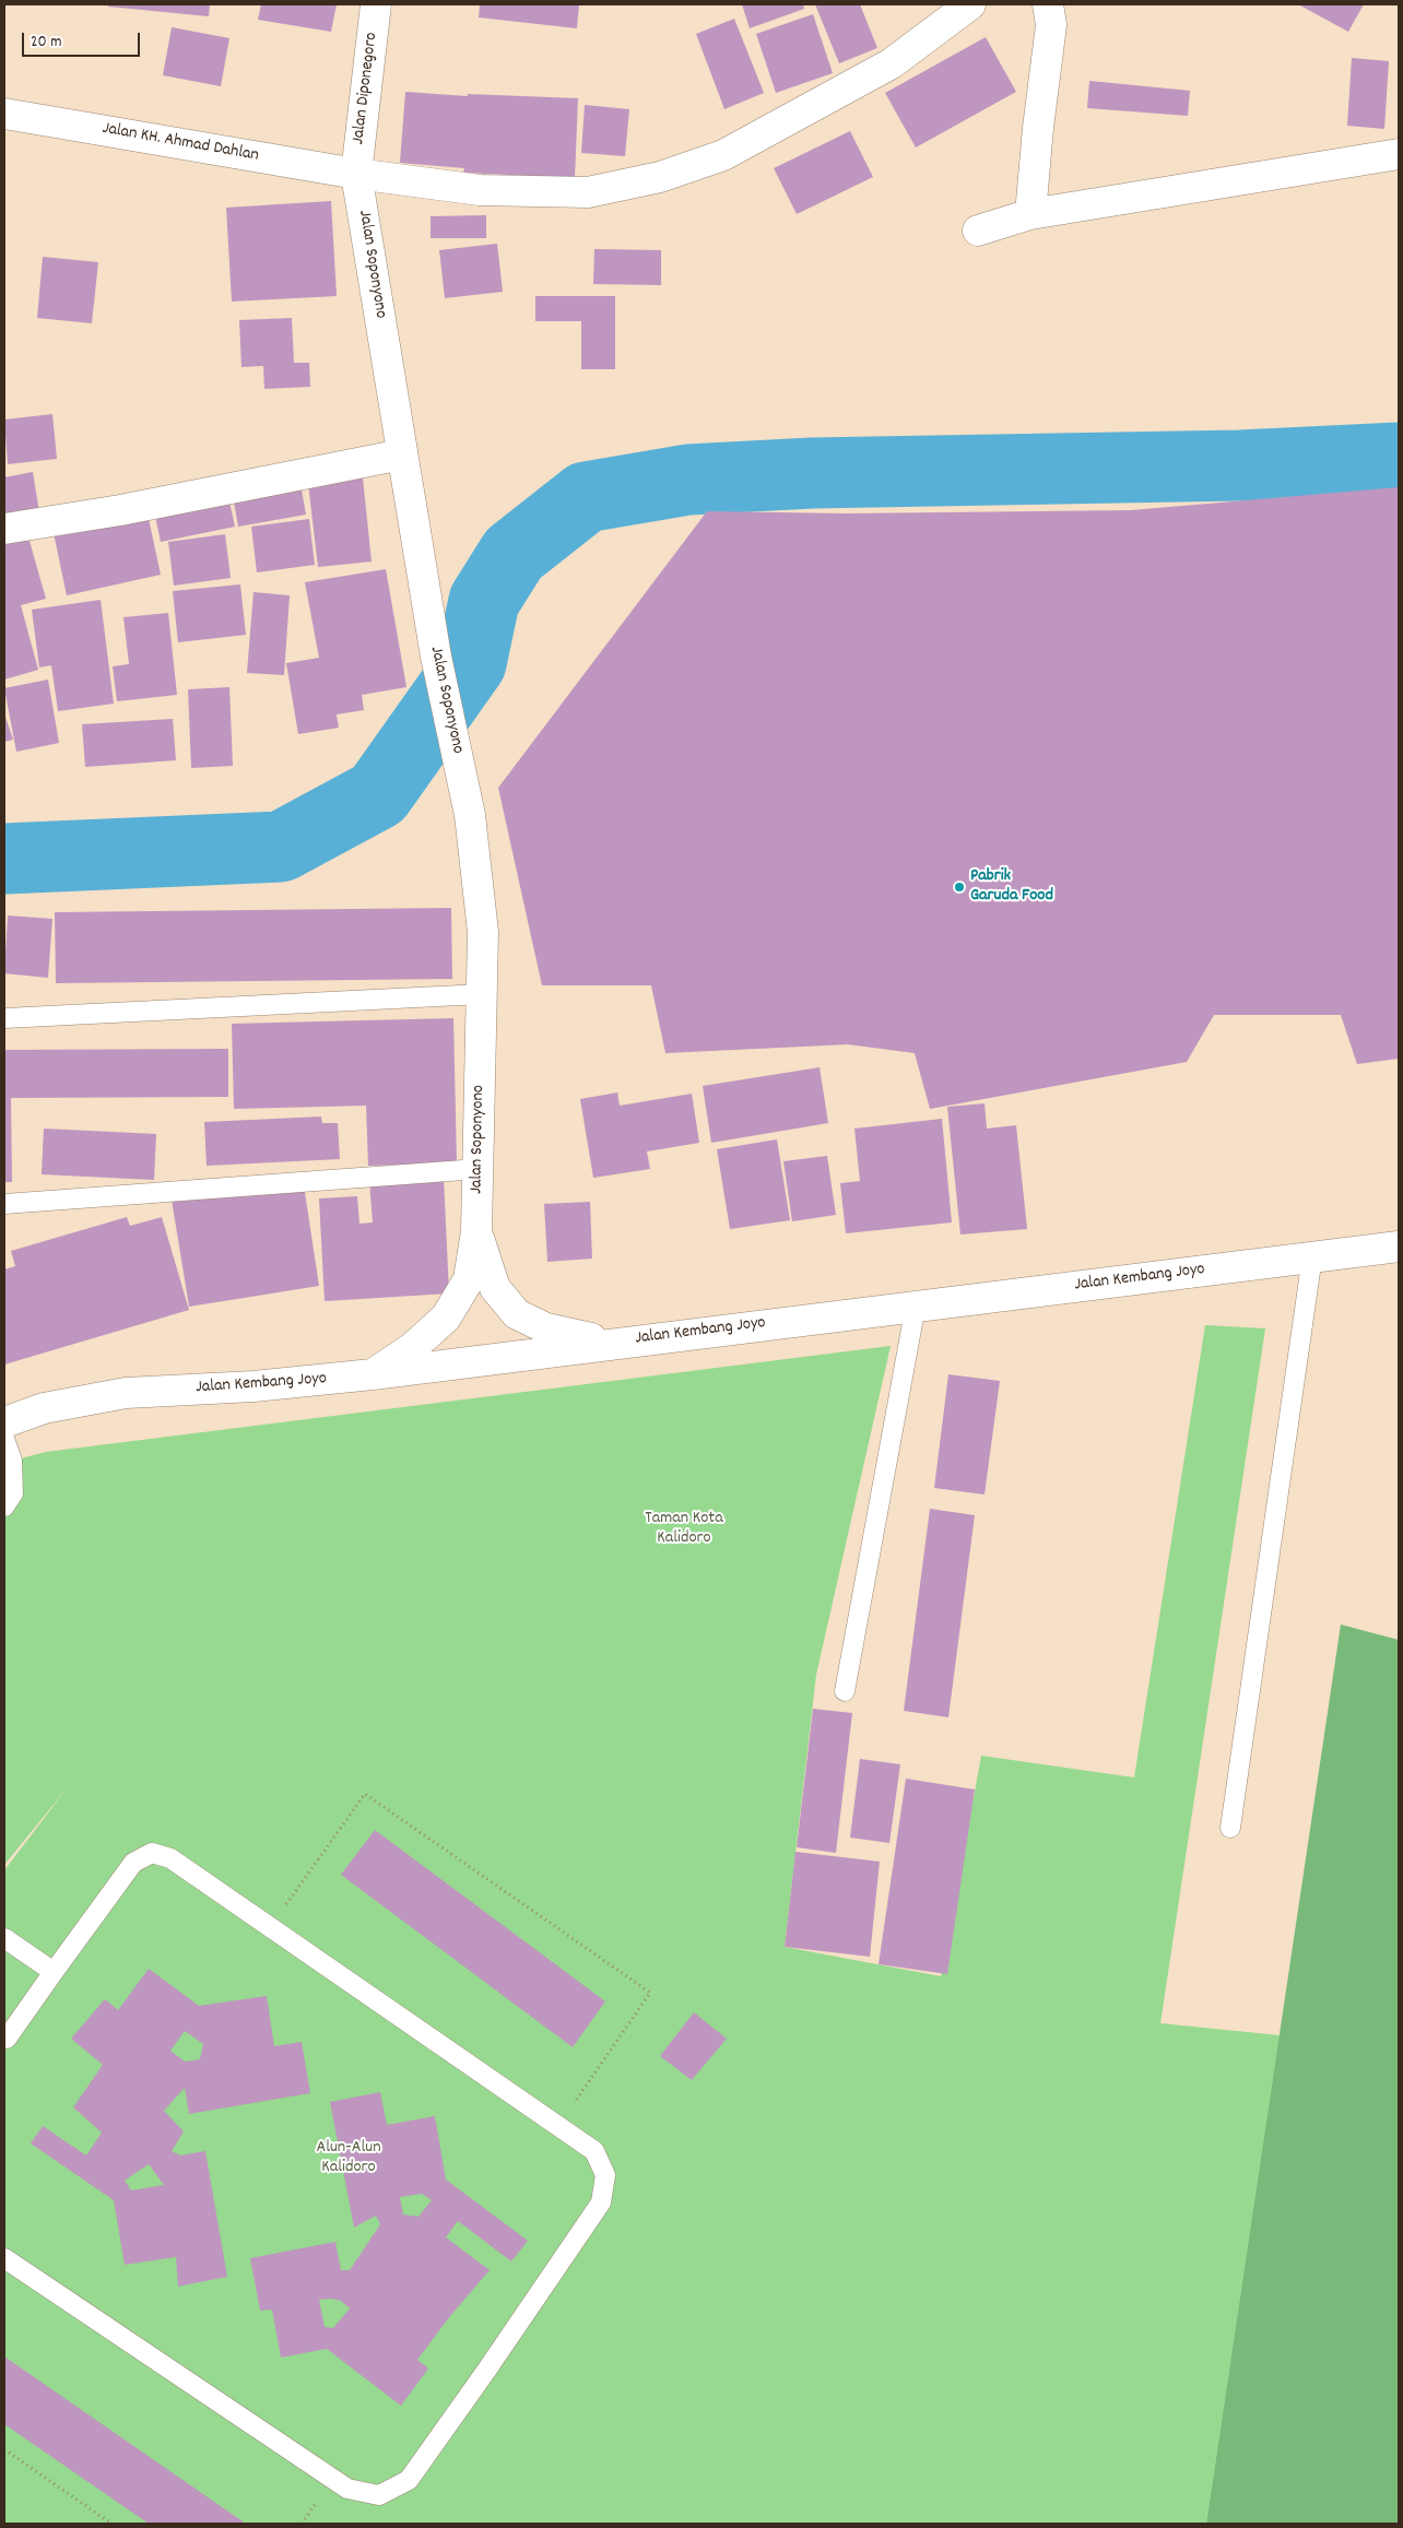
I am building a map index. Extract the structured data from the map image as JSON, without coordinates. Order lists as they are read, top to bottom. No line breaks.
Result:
{"streets":{"main road":["Jalan Diponegoro","Jalan KH. Ahmad Dahlan","Jalan Soponyono","Jalan Kembang Joyo"]},"crossings":[["Jalan Diponegoro","Jalan KH. Ahmad Dahlan"],["Jalan Diponegoro","Jalan Soponyono"],["Jalan KH. Ahmad Dahlan","Jalan Soponyono"]],"parks":["Taman Kota Kalidoro","Alun-Alun Kalidoro"],"places":["Pabrik Garuda Food"],"scale_bar":"20 m"}
